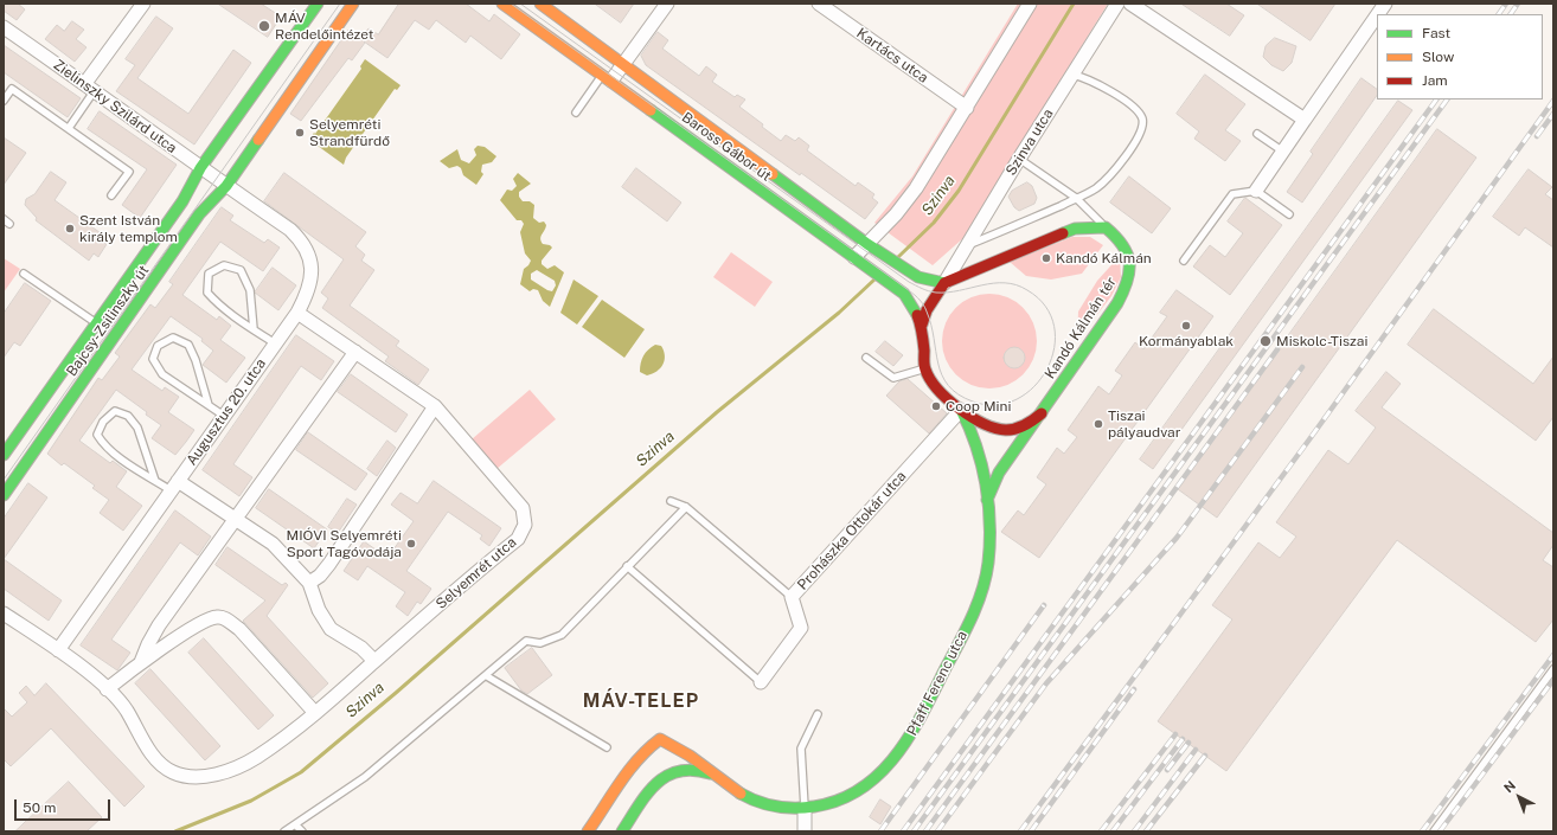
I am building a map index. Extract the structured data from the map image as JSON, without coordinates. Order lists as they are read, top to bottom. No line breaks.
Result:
{"streets":{"street":["Kartács utca","Zielinszky Szilárd utca","Szinva utca","Baross Gábor út","Bajcsy-Zsilinszky út","Kandó Kálmán tér","Augusztus 20. utca","Prohászka Ottokár utca","Selyemrét utca","Pfaff Ferenc utca"]},"crossings":[["Zielinszky Szilárd utca","Bajcsy-Zsilinszky út"],["Zielinszky Szilárd utca","Augusztus 20. utca"],["Szinva utca","Baross Gábor út"],["Bajcsy-Zsilinszky út","Augusztus 20. utca"],["Kandó Kálmán tér","Pfaff Ferenc utca"],["Augusztus 20. utca","Selyemrét utca"]],"districts":["MÁV-TELEP"],"water":["Szinva"],"places":["MÁV Rendelőintézet","Selyemréti Strandfürdő","Szent István király templom","Kandó Kálmán","Kormányablak","Miskolc-Tiszai","Coop Mini","Tiszai pályaudvar","MIÓVI Selyemréti Sport Tagóvodája"],"legend":["Fast","Slow","Jam"],"scale_bar":"50 m","north":"top left"}
